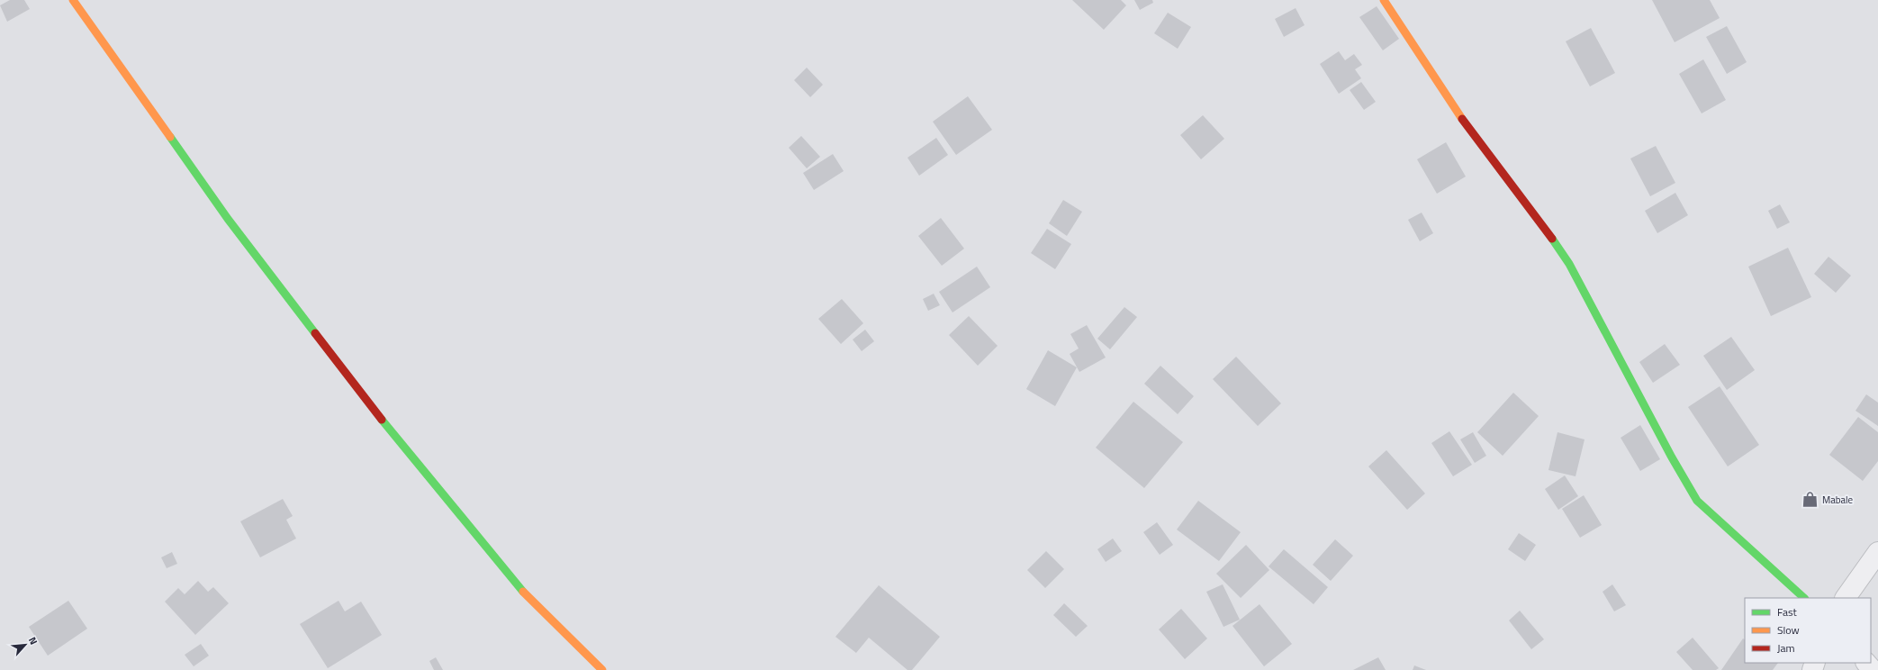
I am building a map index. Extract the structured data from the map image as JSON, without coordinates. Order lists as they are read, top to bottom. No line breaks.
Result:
{"places":{"shop":["Mabale"]},"legend":["Fast","Slow","Jam"],"north":"top right"}
